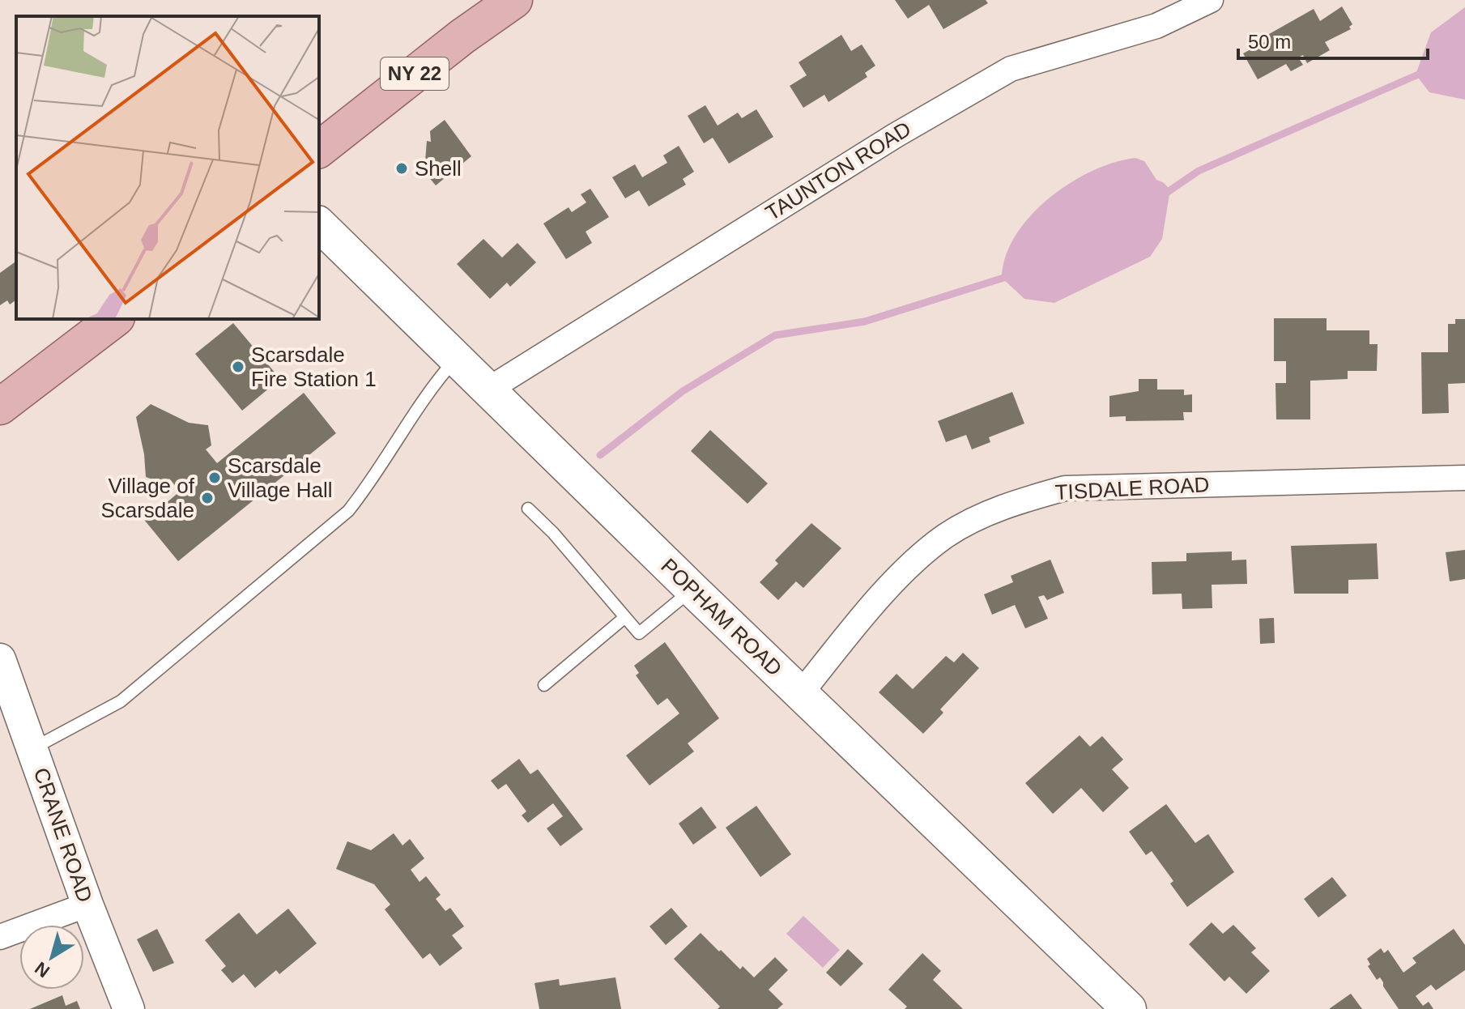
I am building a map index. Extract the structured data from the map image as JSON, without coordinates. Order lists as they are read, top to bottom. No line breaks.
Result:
{"streets":{"main road":["NY 22","POPHAM ROAD"],"street":["TAUNTON ROAD","TISDALE ROAD","CRANE ROAD"]},"crossings":[["TAUNTON ROAD","POPHAM ROAD"],["TISDALE ROAD","POPHAM ROAD"]],"places":["Shell","Scarsdale Fire Station 1","Scarsdale Village Hall","Village of Scarsdale"],"scale_bar":"50 m","north":"bottom left"}
